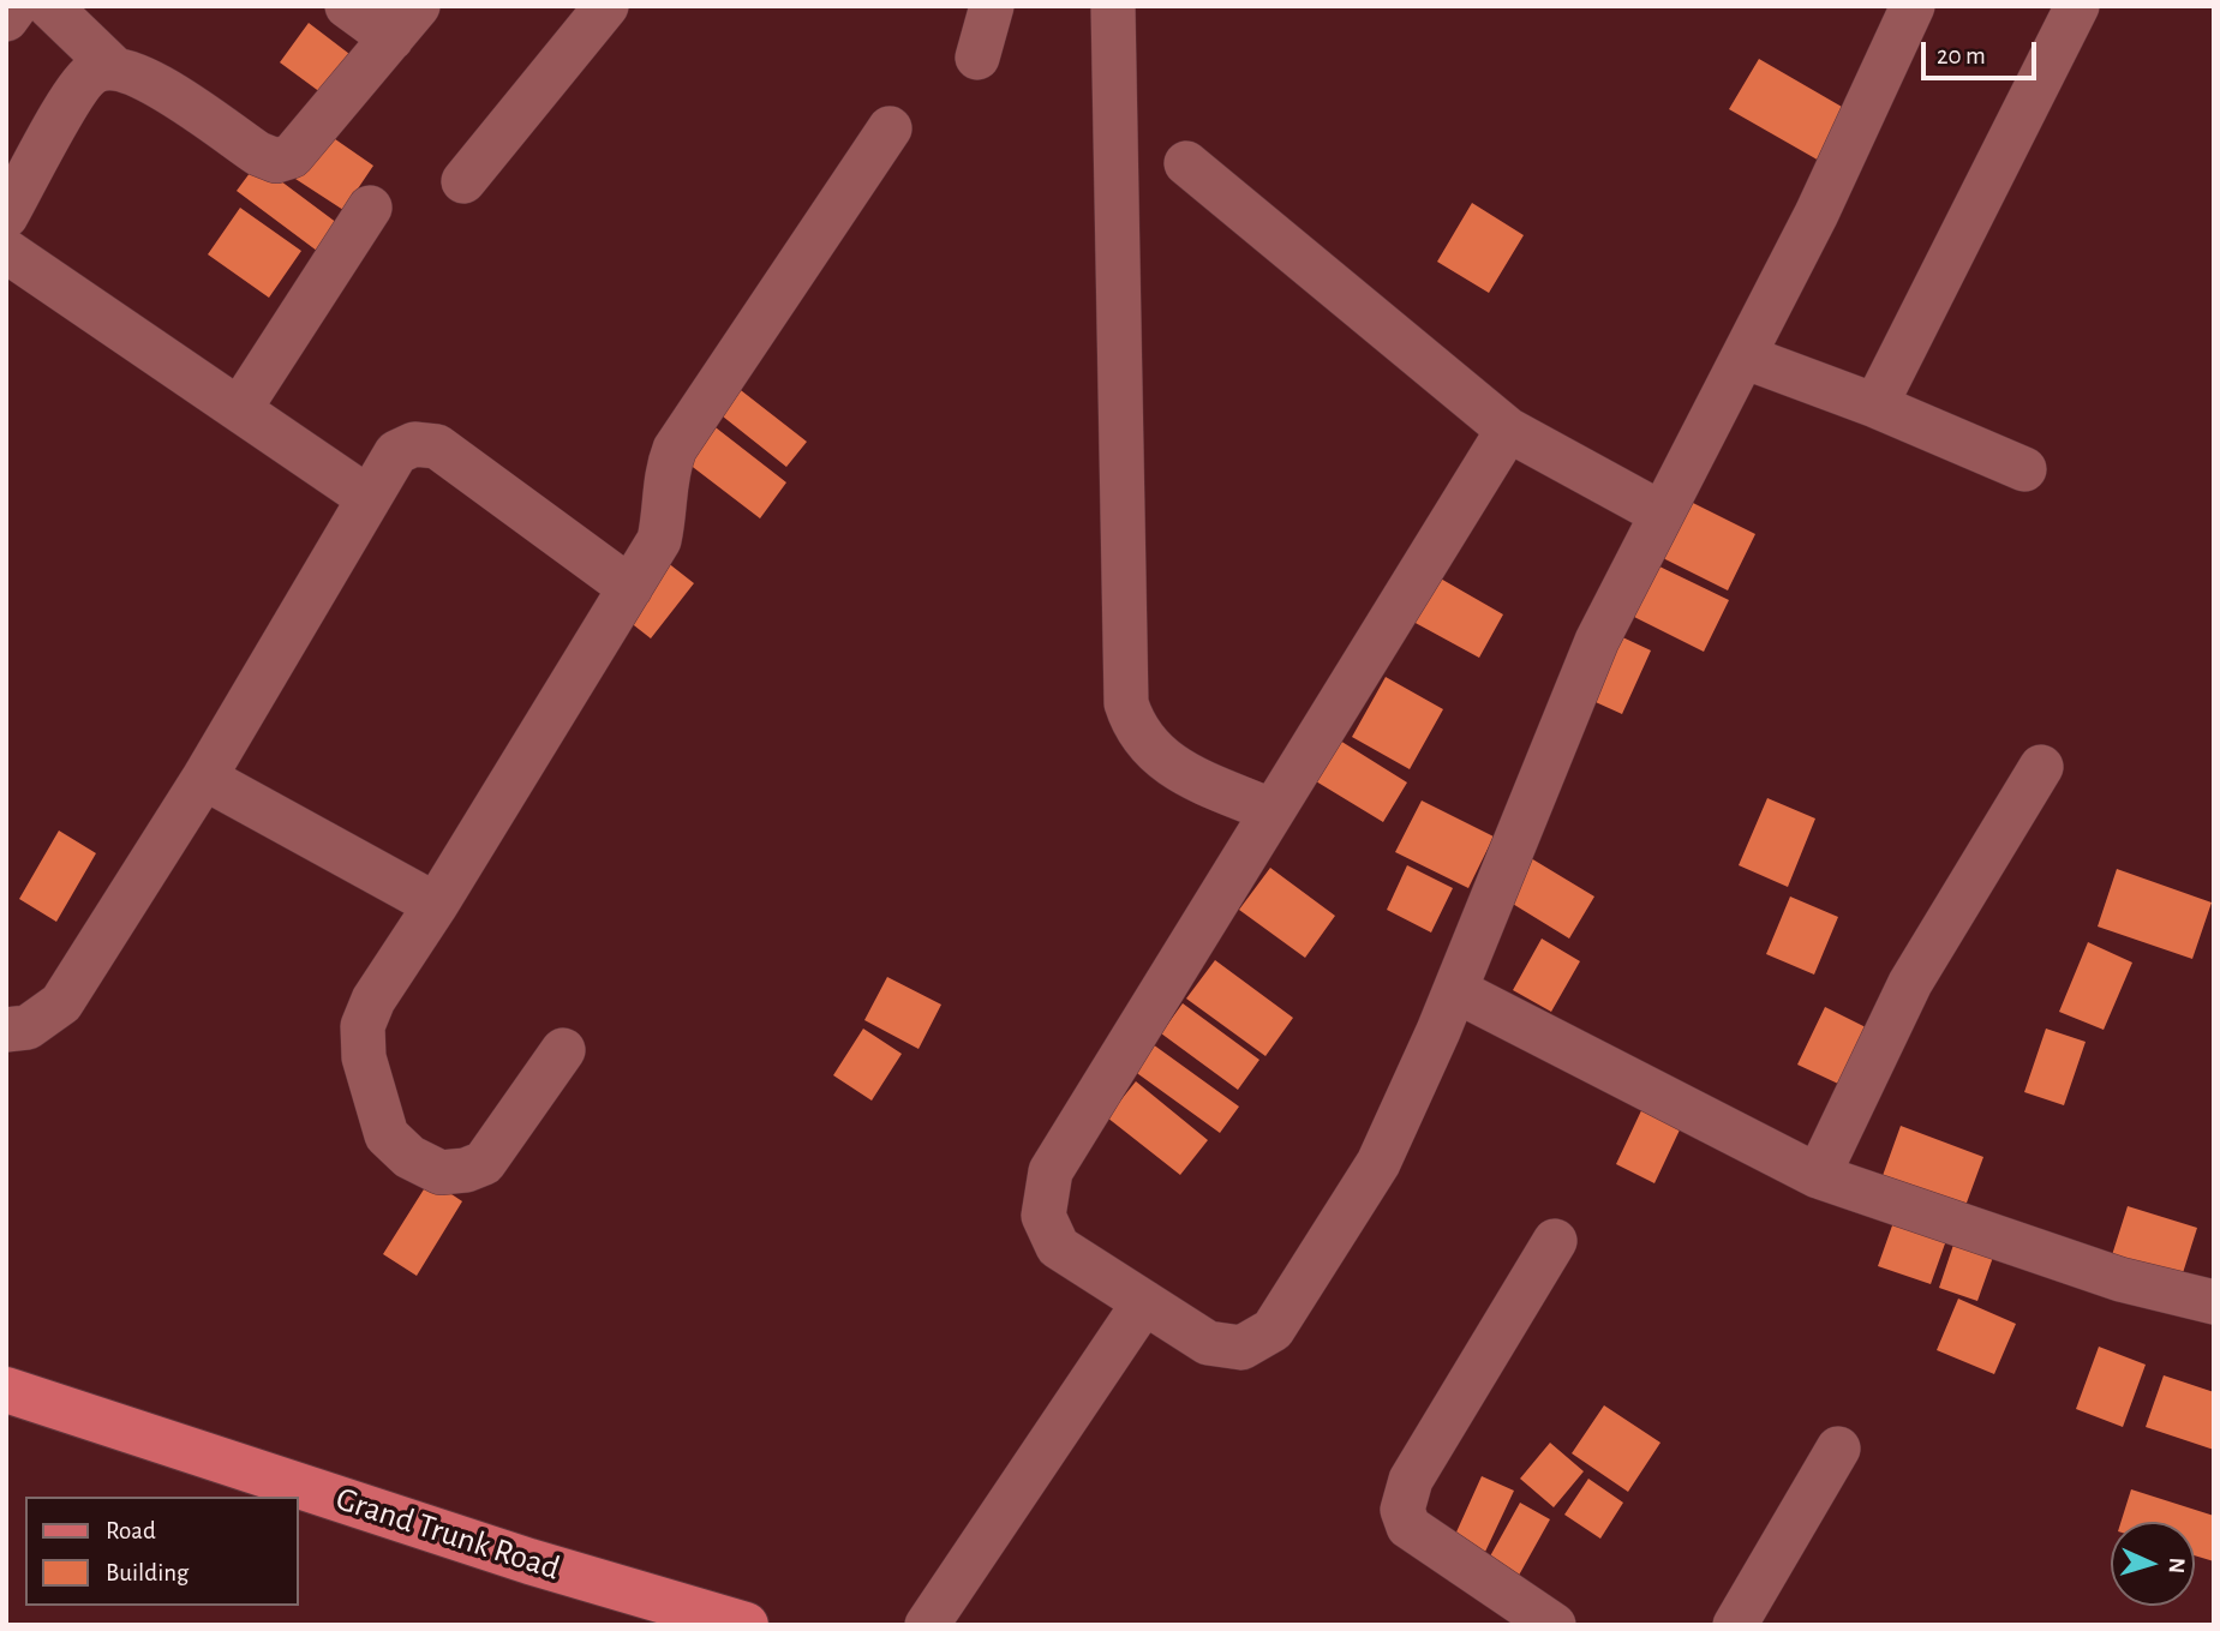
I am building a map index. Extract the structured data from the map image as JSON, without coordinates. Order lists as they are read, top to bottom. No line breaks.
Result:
{"streets":{"main road":["Grand Trunk Road"]},"legend":["Road","Building"],"scale_bar":"20 m","north":"right"}
